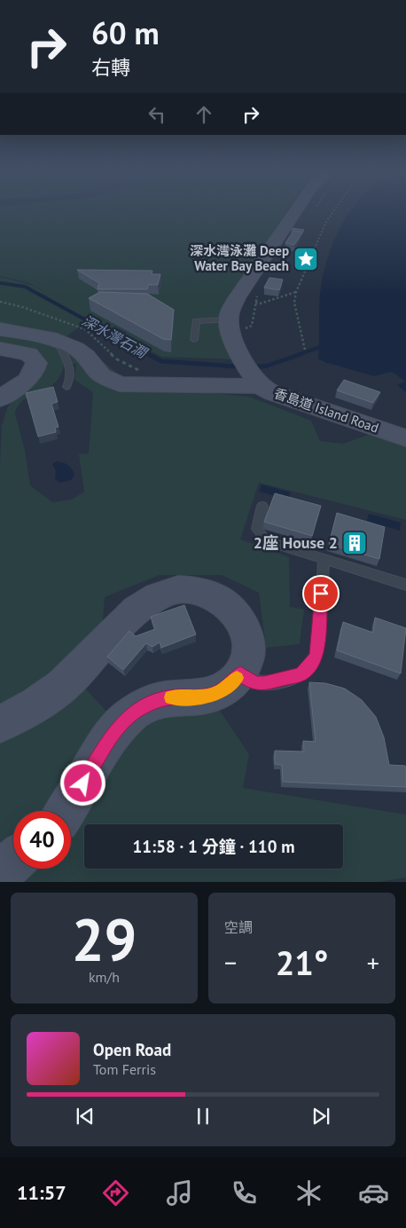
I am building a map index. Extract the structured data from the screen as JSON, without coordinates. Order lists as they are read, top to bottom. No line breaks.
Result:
{"streets":{"street":["香島道 Island Road"]},"water":["深水灣石澗"],"places":{"place":["深水灣泳灘 Deep Water Bay Beach"],"building":["2座 House 2"]},"page":{"turn":["60 m","右轉"],"limit":"40","trip":"11:58 · 1 分鐘 · 110 m","tile":[["29","km/h"],"空調"],"heat":["−","21°","+"],"song":["Open Road","Tom Ferris"],"tabs":"11:57"}}
